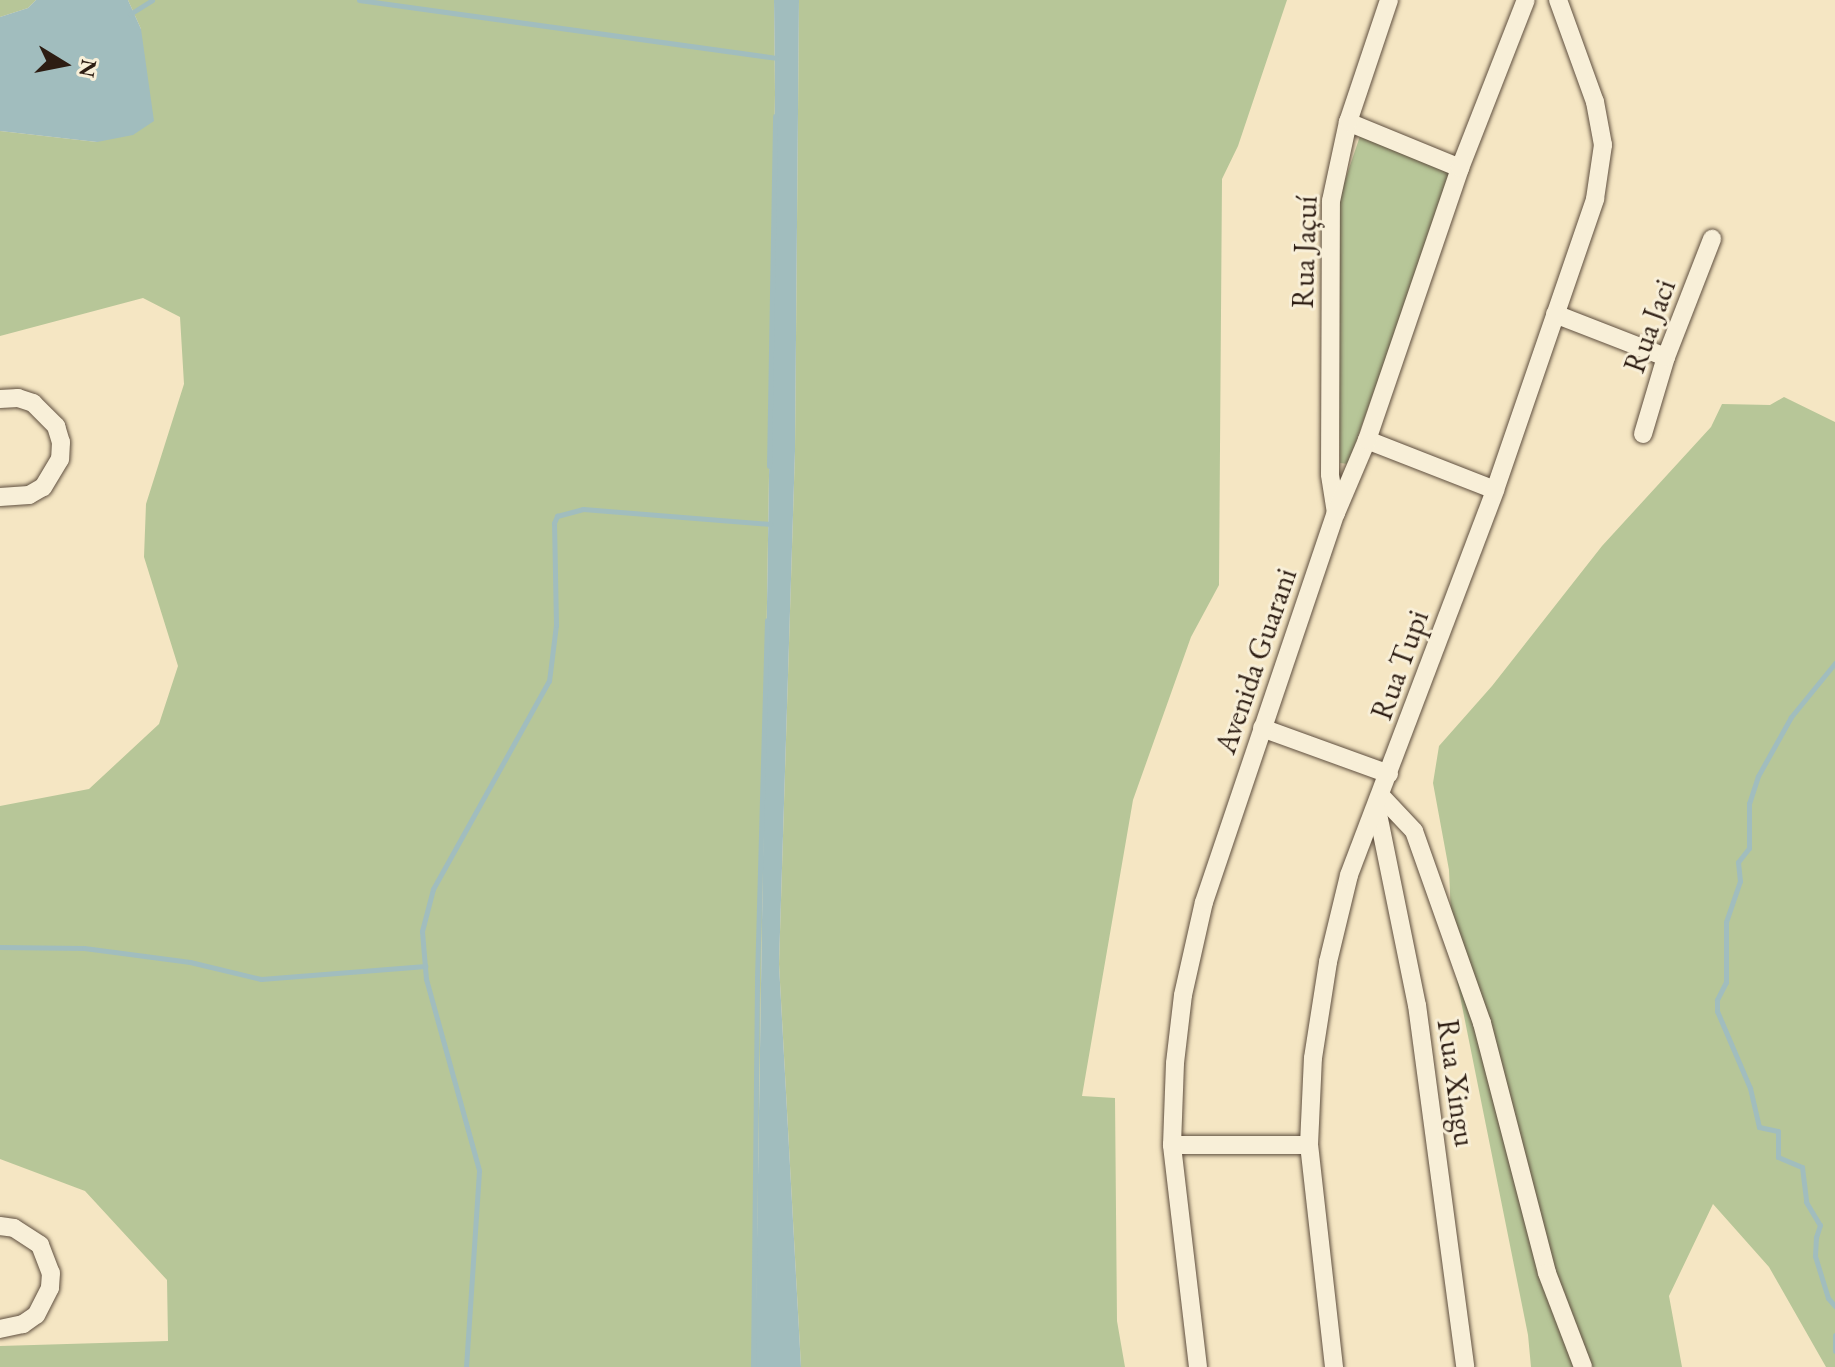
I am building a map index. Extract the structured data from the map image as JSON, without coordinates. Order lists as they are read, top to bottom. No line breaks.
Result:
{"streets":{"street":["Rua Jaçuí","Rua Jaci","Avenida Guarani","Rua Tupi","Rua Xingu"]},"crossings":[["Rua Jaçuí","Avenida Guarani"],["Rua Tupi","Rua Xingu"]],"north":"right"}
